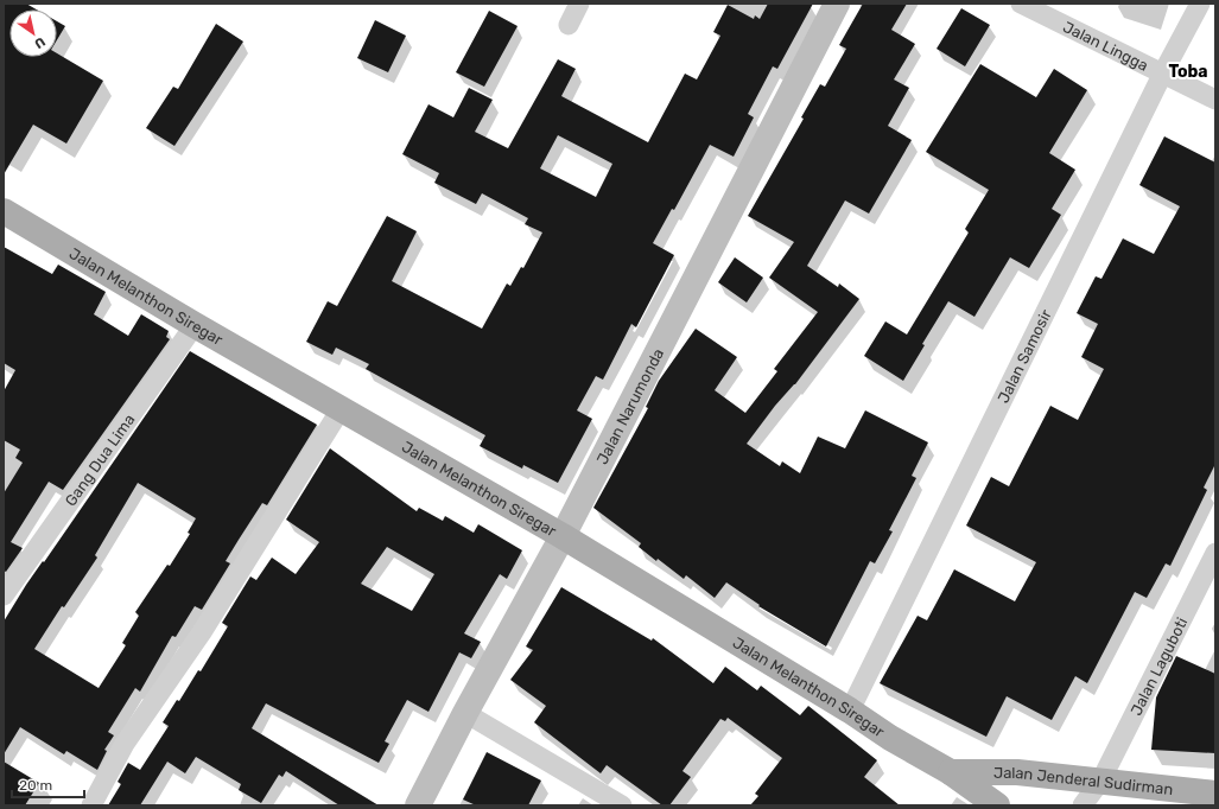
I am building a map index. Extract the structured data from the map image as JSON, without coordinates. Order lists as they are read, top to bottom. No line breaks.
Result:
{"streets":{"main road":["Jalan Melanthon Siregar","Jalan Jenderal Sudirman"],"street":["Jalan Lingga","Jalan Samosir","Jalan Narumonda","Gang Dua Lima","Jalan Laguboti"]},"crossings":[["Jalan Lingga","Jalan Samosir"],["Jalan Melanthon Siregar","Jalan Samosir"],["Jalan Melanthon Siregar","Jalan Narumonda"],["Jalan Melanthon Siregar","Gang Dua Lima"],["Jalan Melanthon Siregar","Jalan Jenderal Sudirman"],["Jalan Laguboti","Jalan Jenderal Sudirman"]],"districts":["Toba"],"scale_bar":"20 m","north":"bottom right"}
